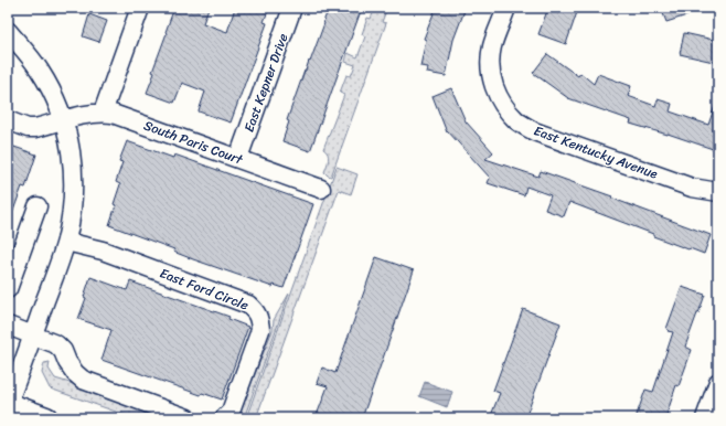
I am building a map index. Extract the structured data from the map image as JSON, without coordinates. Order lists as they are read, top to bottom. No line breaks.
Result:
{"streets":{"street":["East Kepner Drive","South Paris Court","East Kentucky Avenue","East Ford Circle"]},"crossings":[["East Kepner Drive","South Paris Court"]]}
